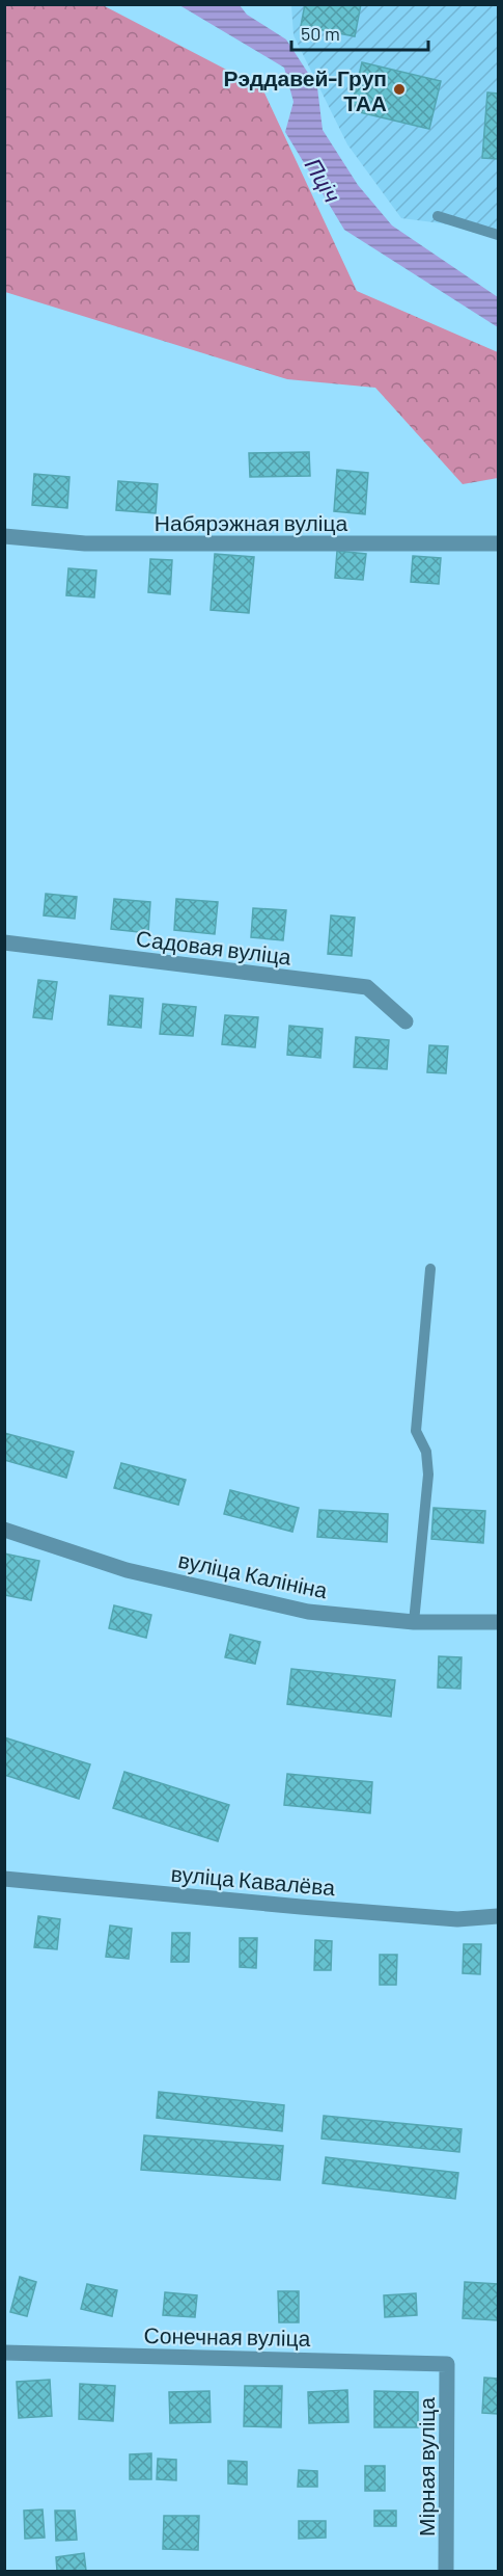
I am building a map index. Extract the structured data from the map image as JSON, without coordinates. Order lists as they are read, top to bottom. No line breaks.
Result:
{"streets":{"street":["Набярэжная вуліца","Садовая вуліца","вуліца Калініна","вуліца Кавалёва","Сонечная вуліца","Мірная вуліца"]},"crossings":[["Сонечная вуліца","Мірная вуліца"]],"water":["Пціч"],"places":["Рэддавей-Груп ТАА"],"scale_bar":"50 m"}
